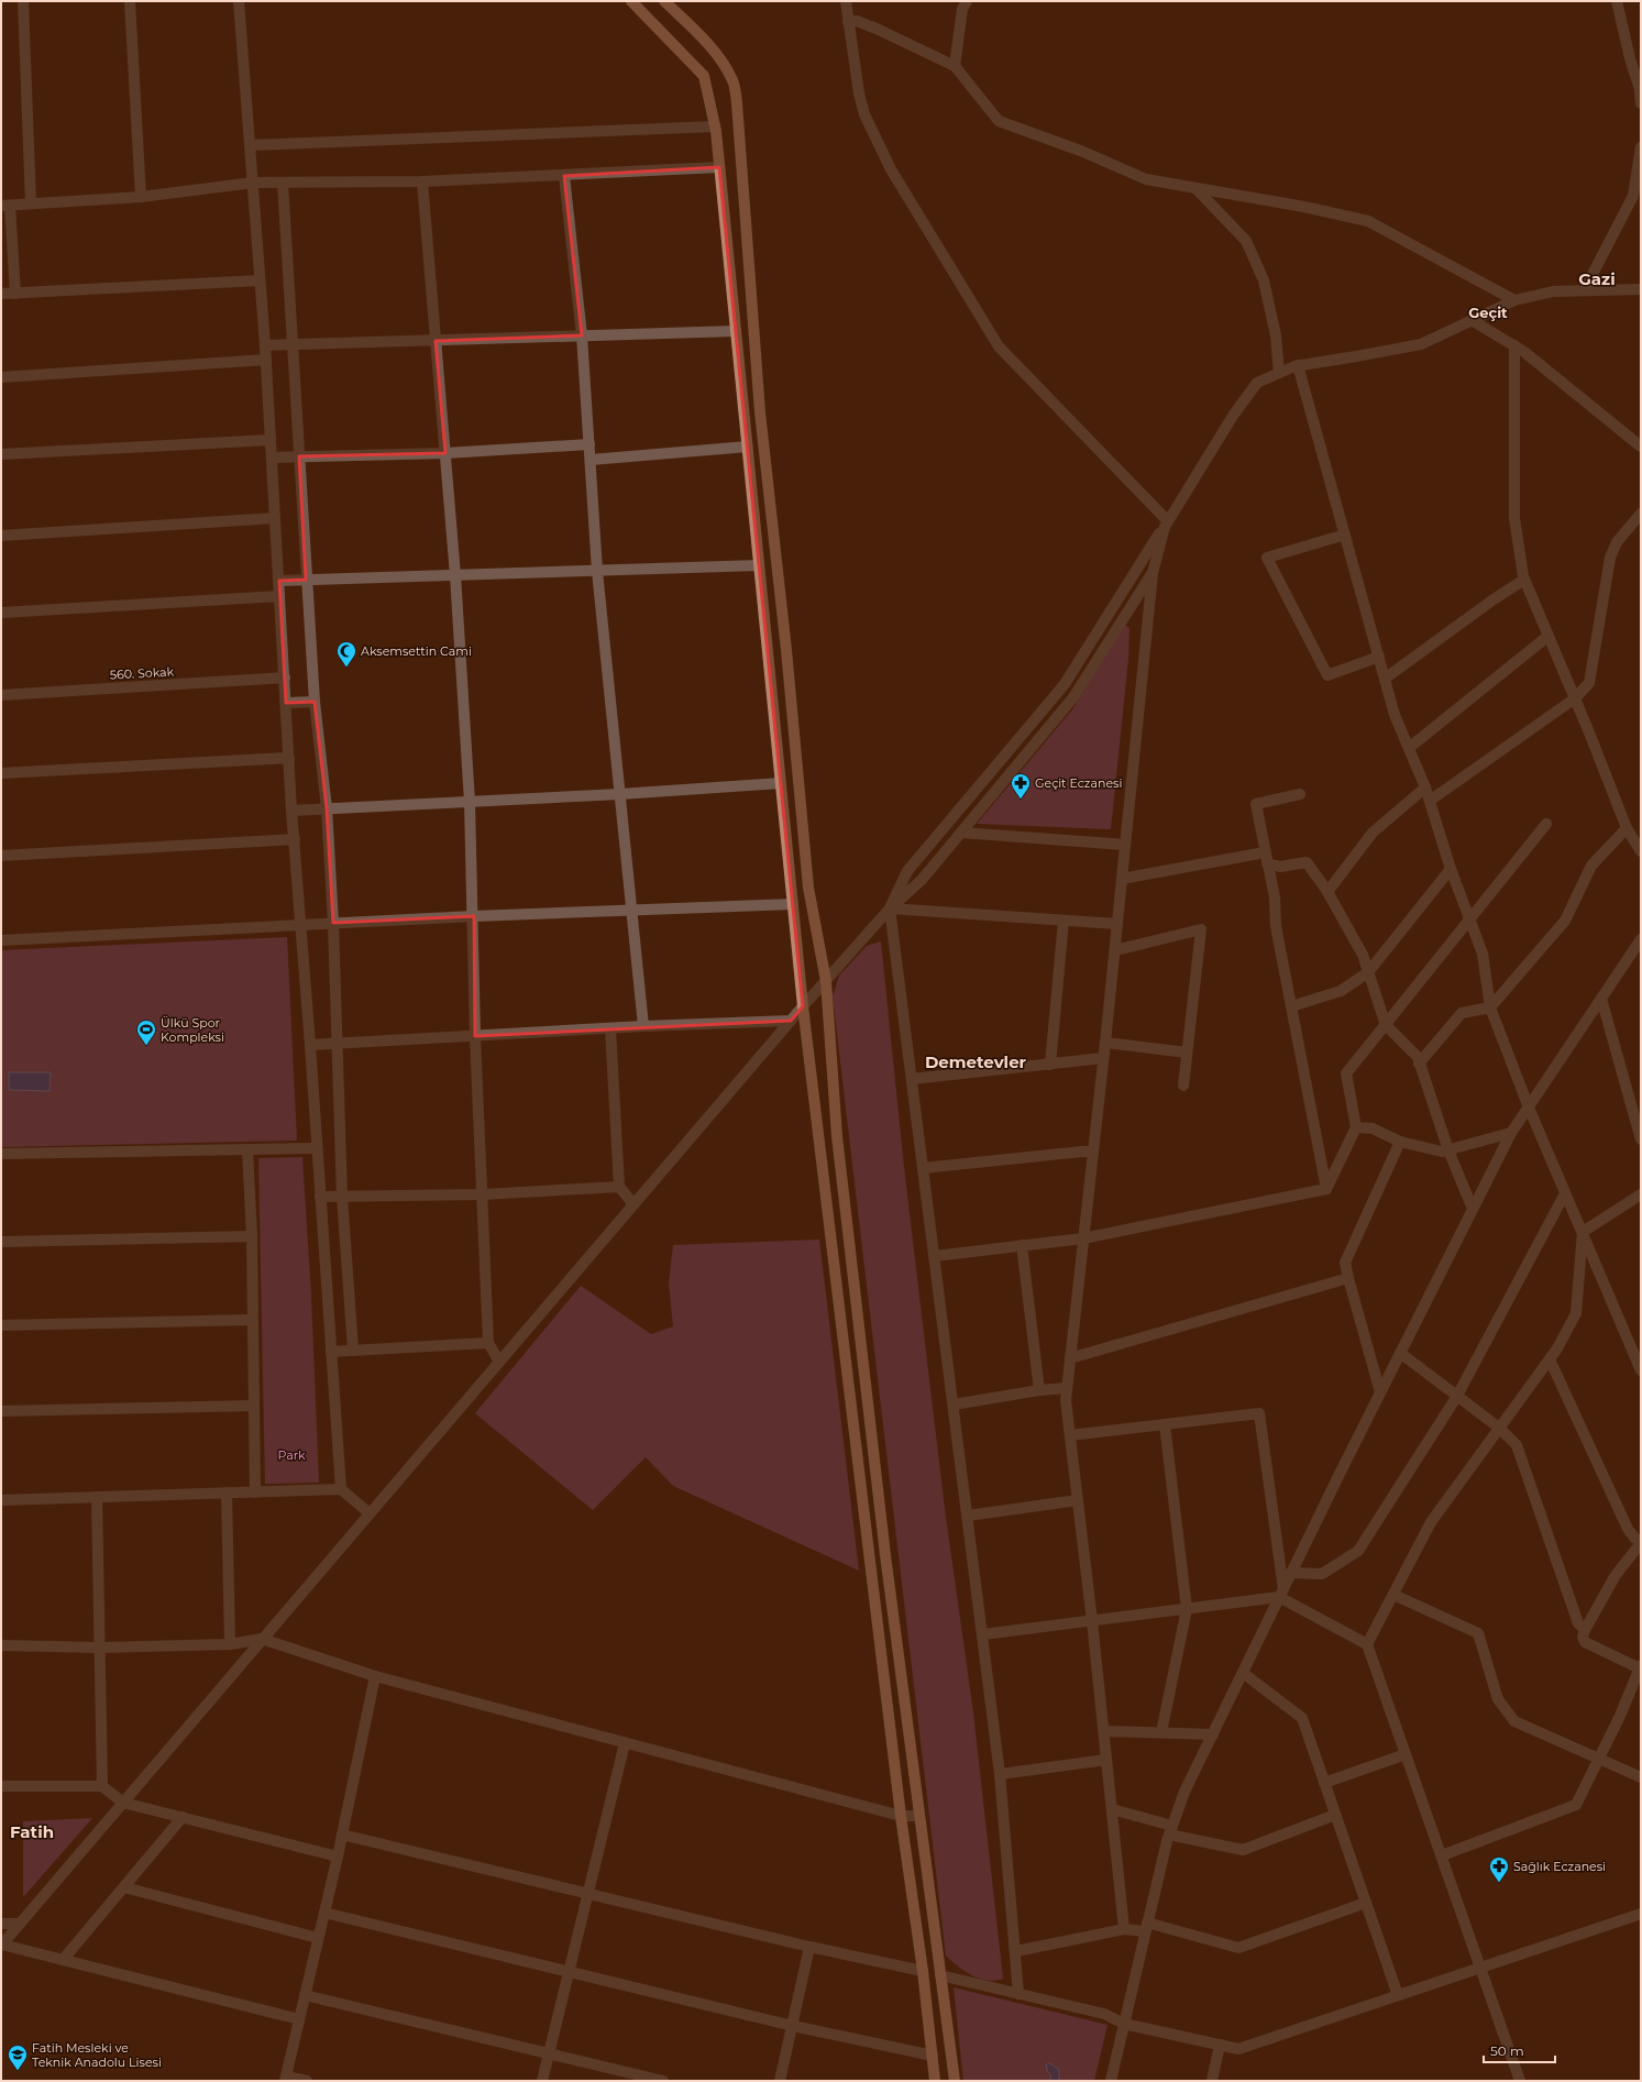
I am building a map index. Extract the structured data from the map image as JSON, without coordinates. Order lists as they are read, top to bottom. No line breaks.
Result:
{"streets":{"street":["560. Sokak"]},"districts":["Gazi","Geçit","Demetevler","Fatih"],"parks":["Park"],"places":{"mosque":["Aksemsettin Cami"],"pharmacy":["Geçit Eczanesi","Sağlık Eczanesi"],"sports":["Ülkü Spor Kompleksi"],"school or university":["Fatih Mesleki ve Teknik Anadolu Lisesi"]},"scale_bar":"50 m"}
